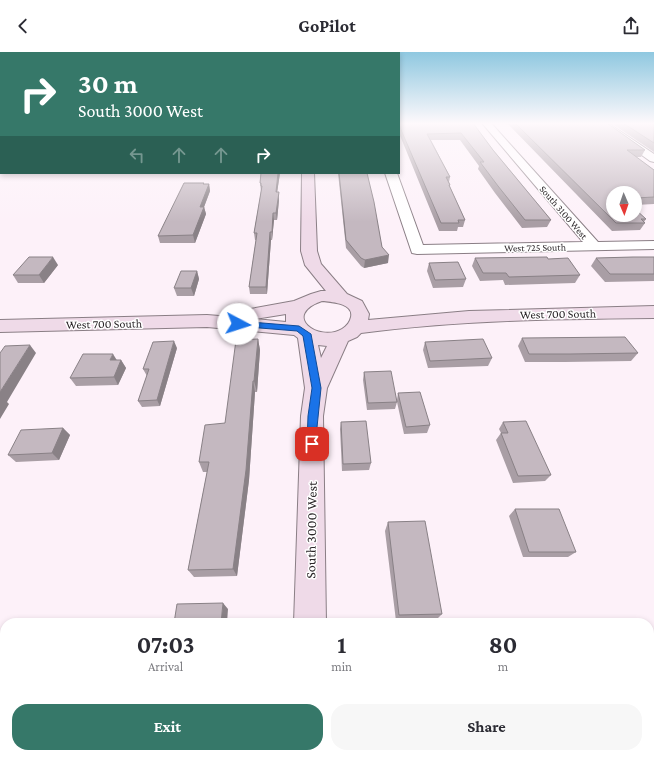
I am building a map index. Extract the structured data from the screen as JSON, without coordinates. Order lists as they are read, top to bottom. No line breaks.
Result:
{"streets":{"main road":["West 700 South","South 3000 West"],"street":["South 3100 West","West 725 South"]},"crossings":[["South 3100 West","West 725 South"],["West 700 South","South 3000 West"]],"north":"bottom","page":{"header":"GoPilot","turn":["30 m","South 3000 West"],"eta":["07:03","Arrival","1","min","80","m"],"buttons":["Exit","Share"]}}
